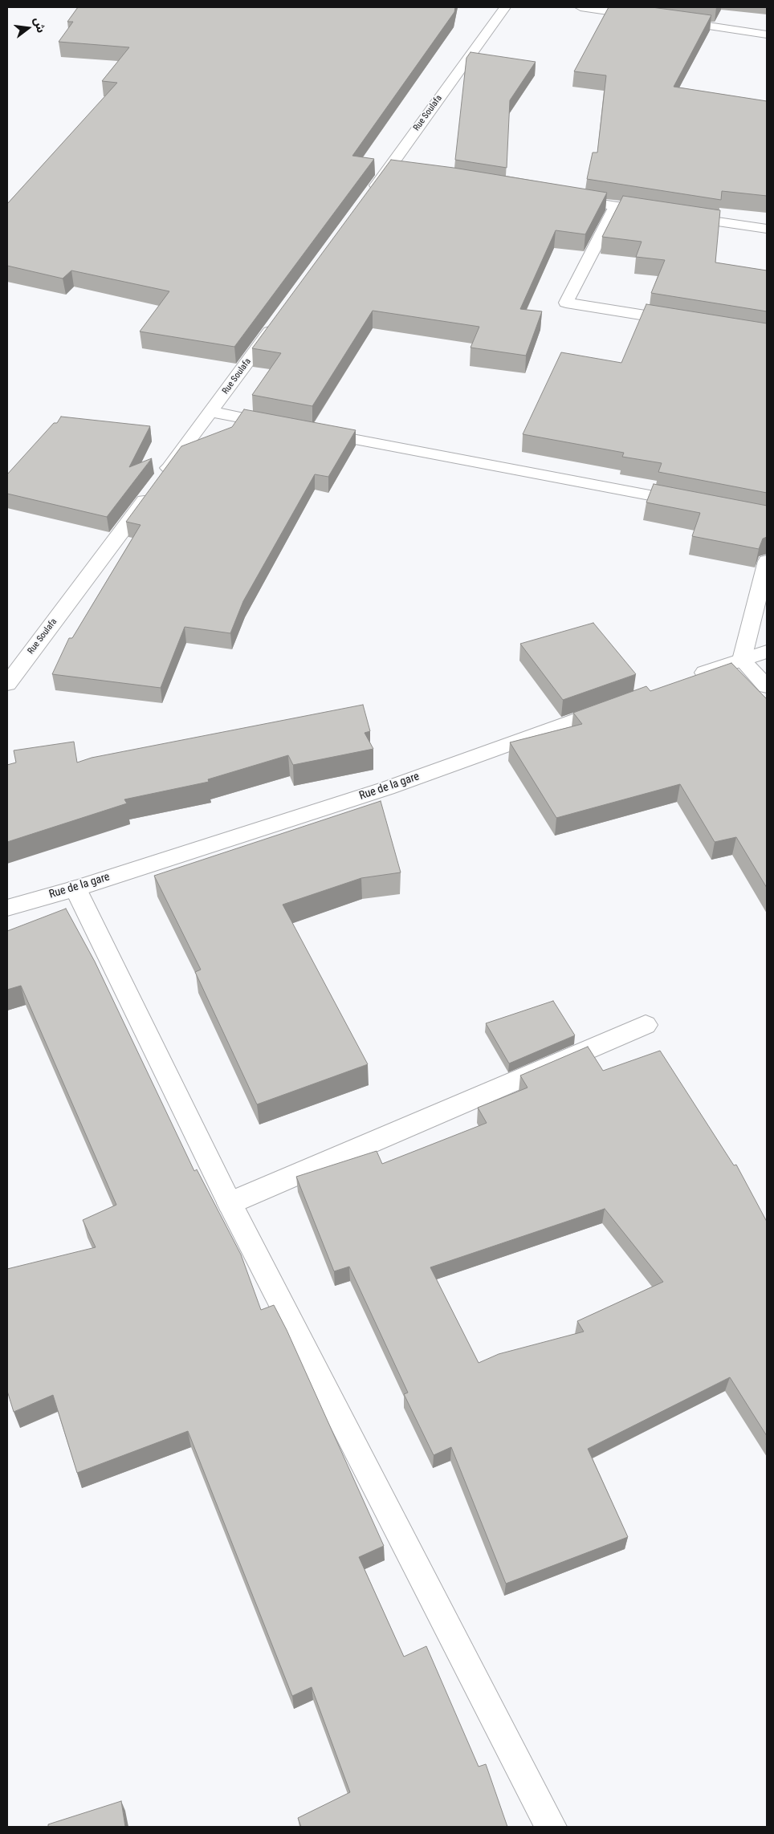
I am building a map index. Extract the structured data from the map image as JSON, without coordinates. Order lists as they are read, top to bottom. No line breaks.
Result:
{"streets":{"street":["Rue Soulafa","Rue de la gare"]},"north":"right"}
